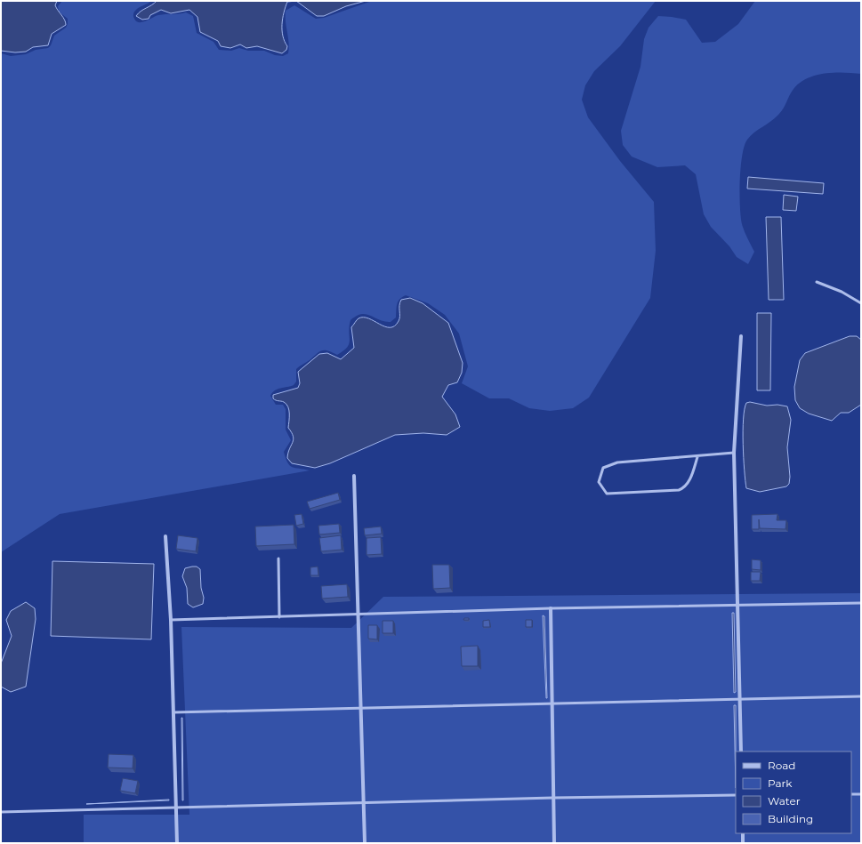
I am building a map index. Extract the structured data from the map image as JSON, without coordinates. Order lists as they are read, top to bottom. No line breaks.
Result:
{"legend":["Road","Park","Water","Building"]}
